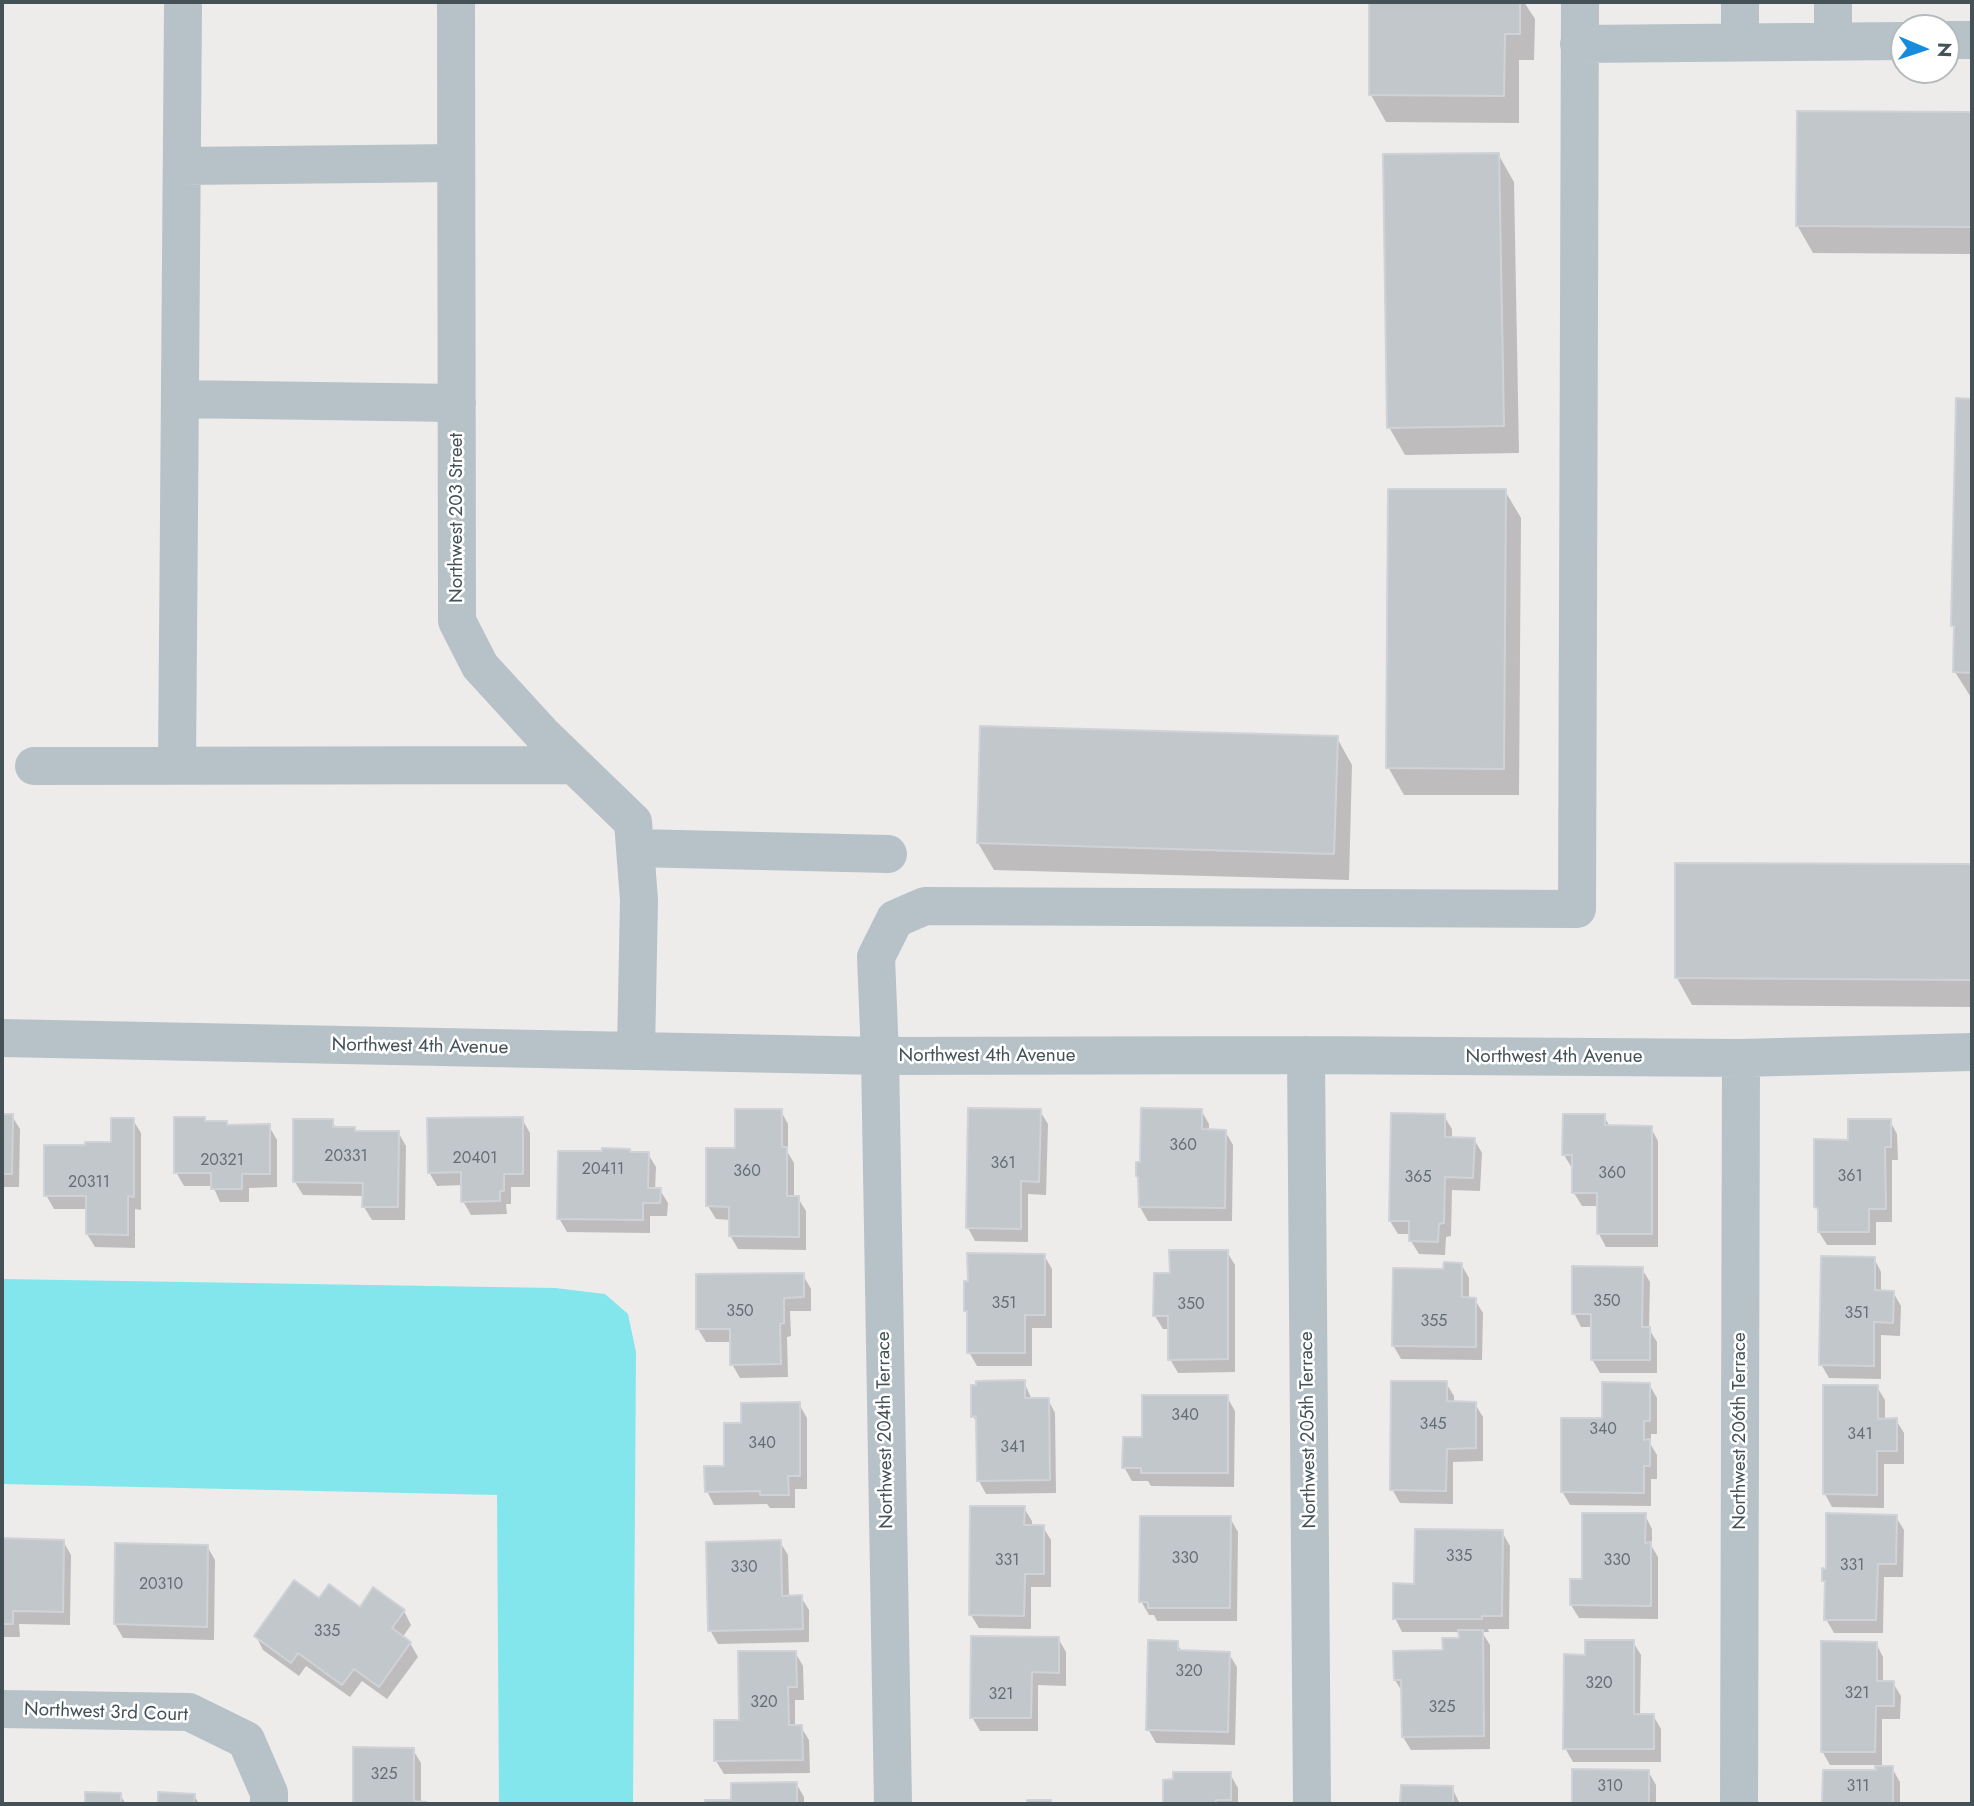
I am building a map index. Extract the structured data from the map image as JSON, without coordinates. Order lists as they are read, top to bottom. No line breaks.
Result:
{"streets":{"street":["Northwest 203 Street","Northwest 4th Avenue","Northwest 204th Terrace","Northwest 205th Terrace","Northwest 206th Terrace","Northwest 3rd Court"]},"crossings":[["Northwest 203 Street","Northwest 4th Avenue"],["Northwest 4th Avenue","Northwest 204th Terrace"],["Northwest 4th Avenue","Northwest 205th Terrace"],["Northwest 4th Avenue","Northwest 206th Terrace"]],"house_numbers":["360","20331","20401","20321","361","20411","360","360","361","365","20311","350","351","350","350","351","355","340","345","340","341","340","341","335","330","331","330","331","330","20310","335","320","320","321","321","320","325","325","310","311"],"north":"right"}
